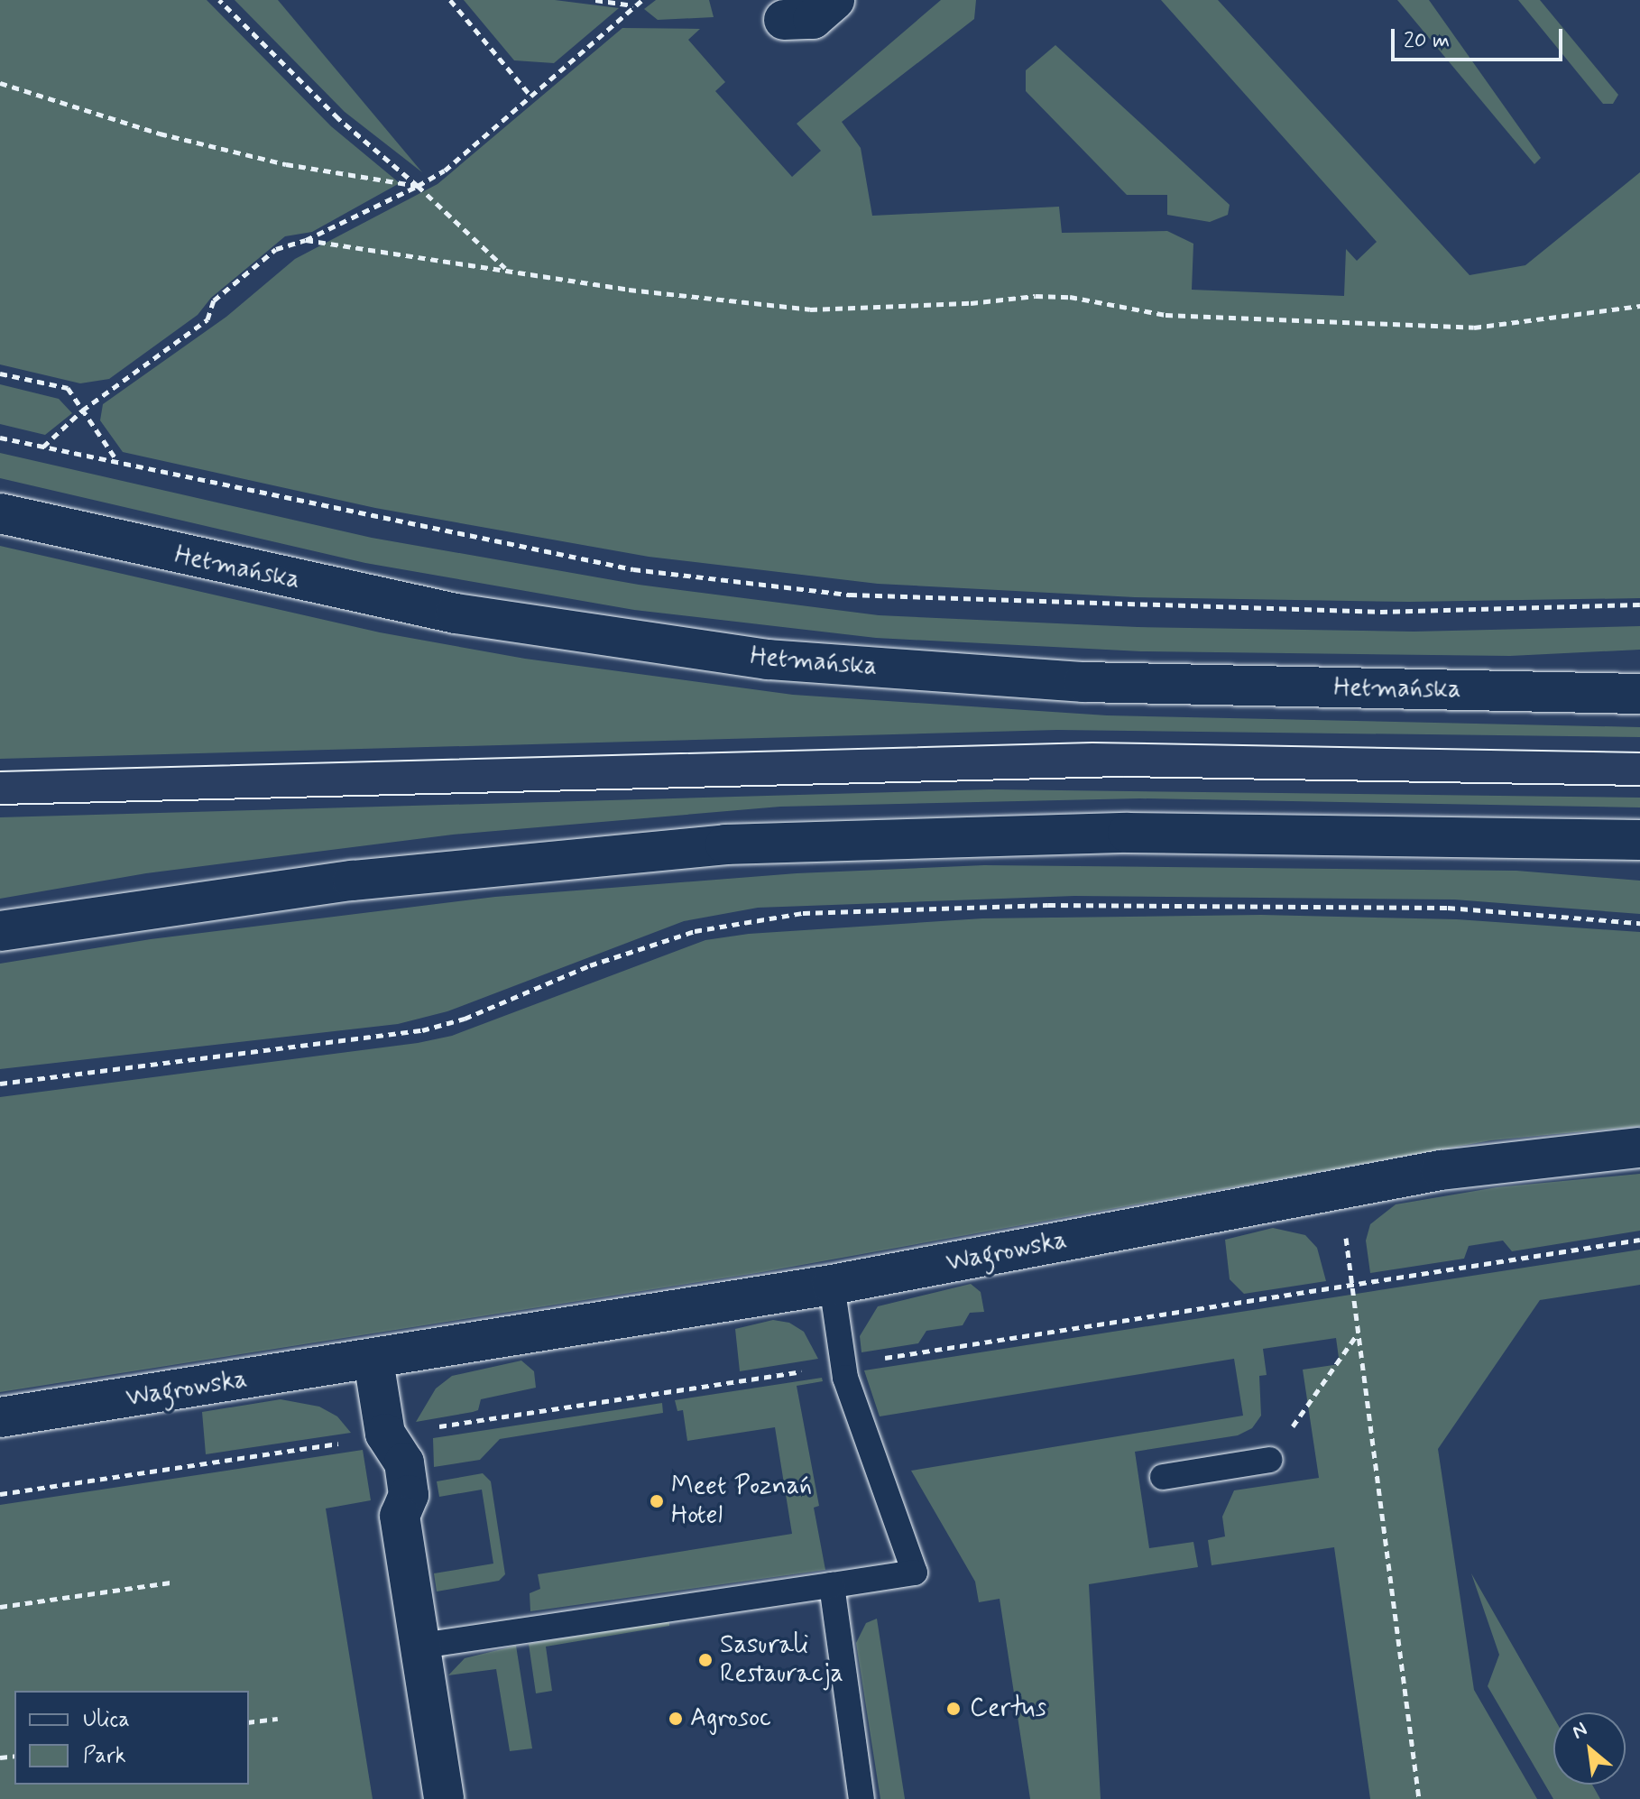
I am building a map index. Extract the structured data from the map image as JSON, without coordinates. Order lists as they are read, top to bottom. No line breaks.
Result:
{"streets":{"street":["Hetmańska","Wagrowska"]},"places":["Meet Poznań Hotel","Sasurali Restauracja","Certus","Agrosoc"],"legend":["Ulica","Park"],"scale_bar":"20 m","north":"top left"}
